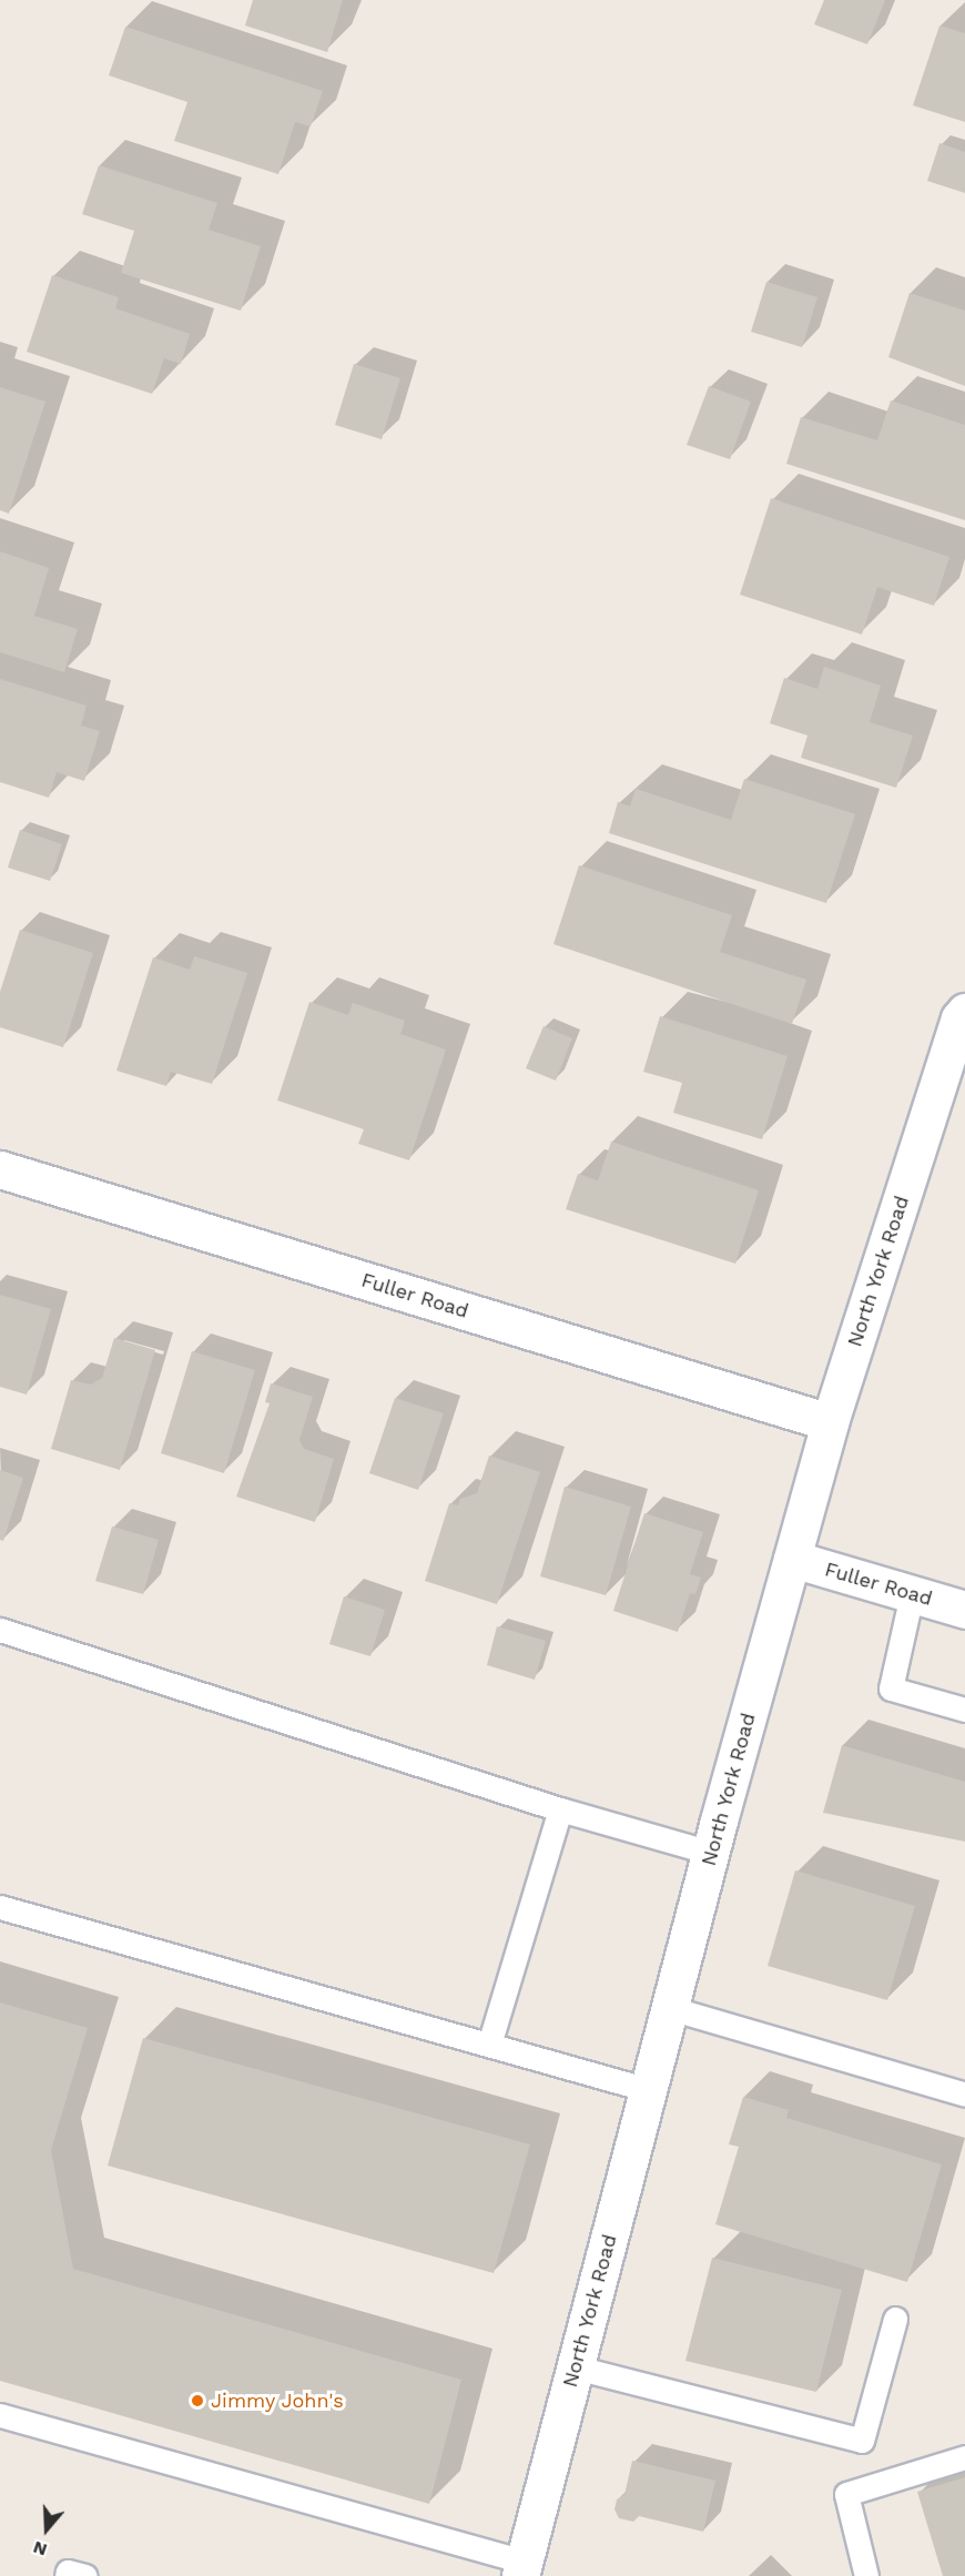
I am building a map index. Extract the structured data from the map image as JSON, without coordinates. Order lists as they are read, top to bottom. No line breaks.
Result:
{"streets":{"main road":["North York Road","Fuller Road"]},"crossings":[["North York Road","Fuller Road"]],"places":["Jimmy John's"],"north":"bottom"}
